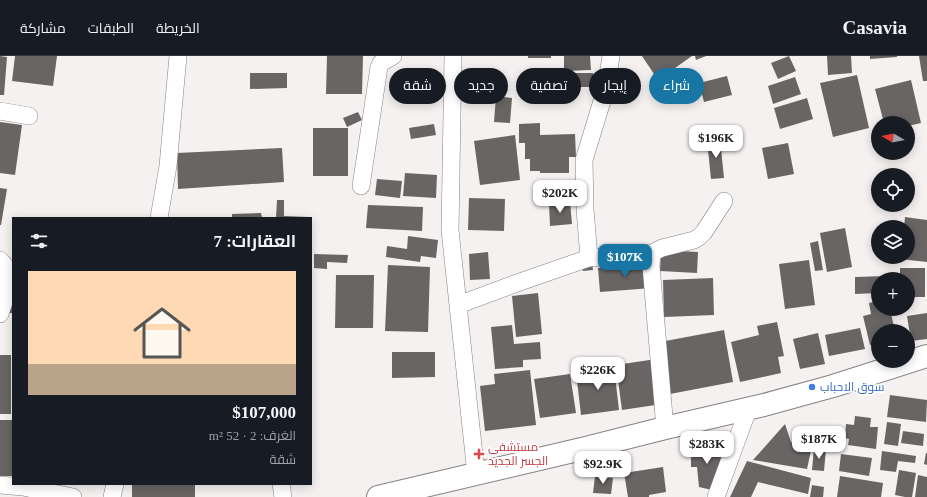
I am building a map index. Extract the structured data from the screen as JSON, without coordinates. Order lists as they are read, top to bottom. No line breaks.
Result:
{"places":{"other":["سوق الاحباب"],"health":["مستشفى الجسر الجديد"]},"north":"left","page":{"header":"Casavia","nav":["الخريطة","الطبقات","مشاركة"],"chip":["شراء","إيجار","تصفية","جديد","شقة"],"map_buttons":["+","−"],"price":["$196K","$202K","$107K","$226K","$187K","$283K","$92.9K"],"heading":"العقارات: 7","list":[{"name":"$107,000","note":"الغرف: 2 · 52 m² · شقة"}]}}
